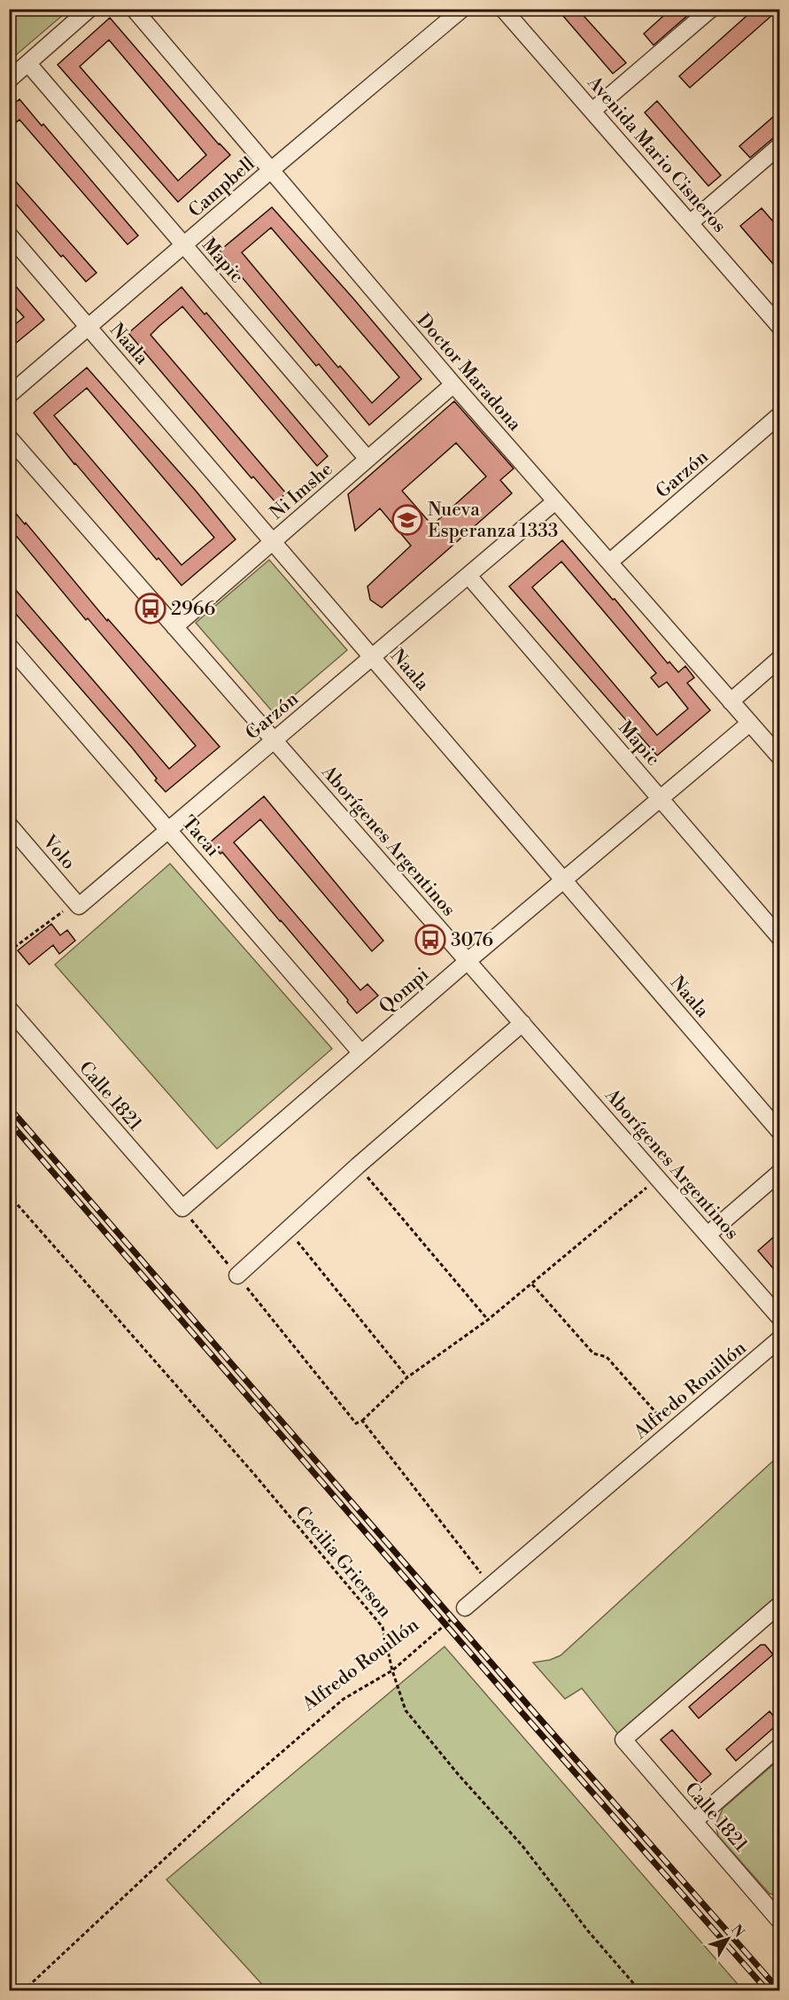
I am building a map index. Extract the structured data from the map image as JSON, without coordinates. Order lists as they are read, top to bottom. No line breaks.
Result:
{"streets":{"street":["Avenida Mario Cisneros","Campbell","Mapic","Naala","Doctor Maradona","Garzón","Ni Imshe","Tacai","Aborígenes Argentinos","Volo","Qompi","Calle 1821","Alfredo Rouillón"],"path":["Cecilia Grierson"]},"crossings":[["Campbell","Mapic"],["Campbell","Naala"],["Campbell","Doctor Maradona"],["Mapic","Garzón"],["Mapic","Ni Imshe"],["Mapic","Qompi"],["Naala","Garzón"],["Naala","Ni Imshe"],["Naala","Qompi"],["Doctor Maradona","Garzón"],["Doctor Maradona","Ni Imshe"],["Doctor Maradona","Qompi"],["Garzón","Tacai"],["Garzón","Aborígenes Argentinos"],["Garzón","Volo"],["Ni Imshe","Aborígenes Argentinos"],["Tacai","Qompi"],["Aborígenes Argentinos","Qompi"],["Qompi","Calle 1821"],["Alfredo Rouillón","Cecilia Grierson"]],"places":{"school or university":["Nueva Esperanza 1333"],"bus stop":["2966","3076"]},"north":"top right"}
